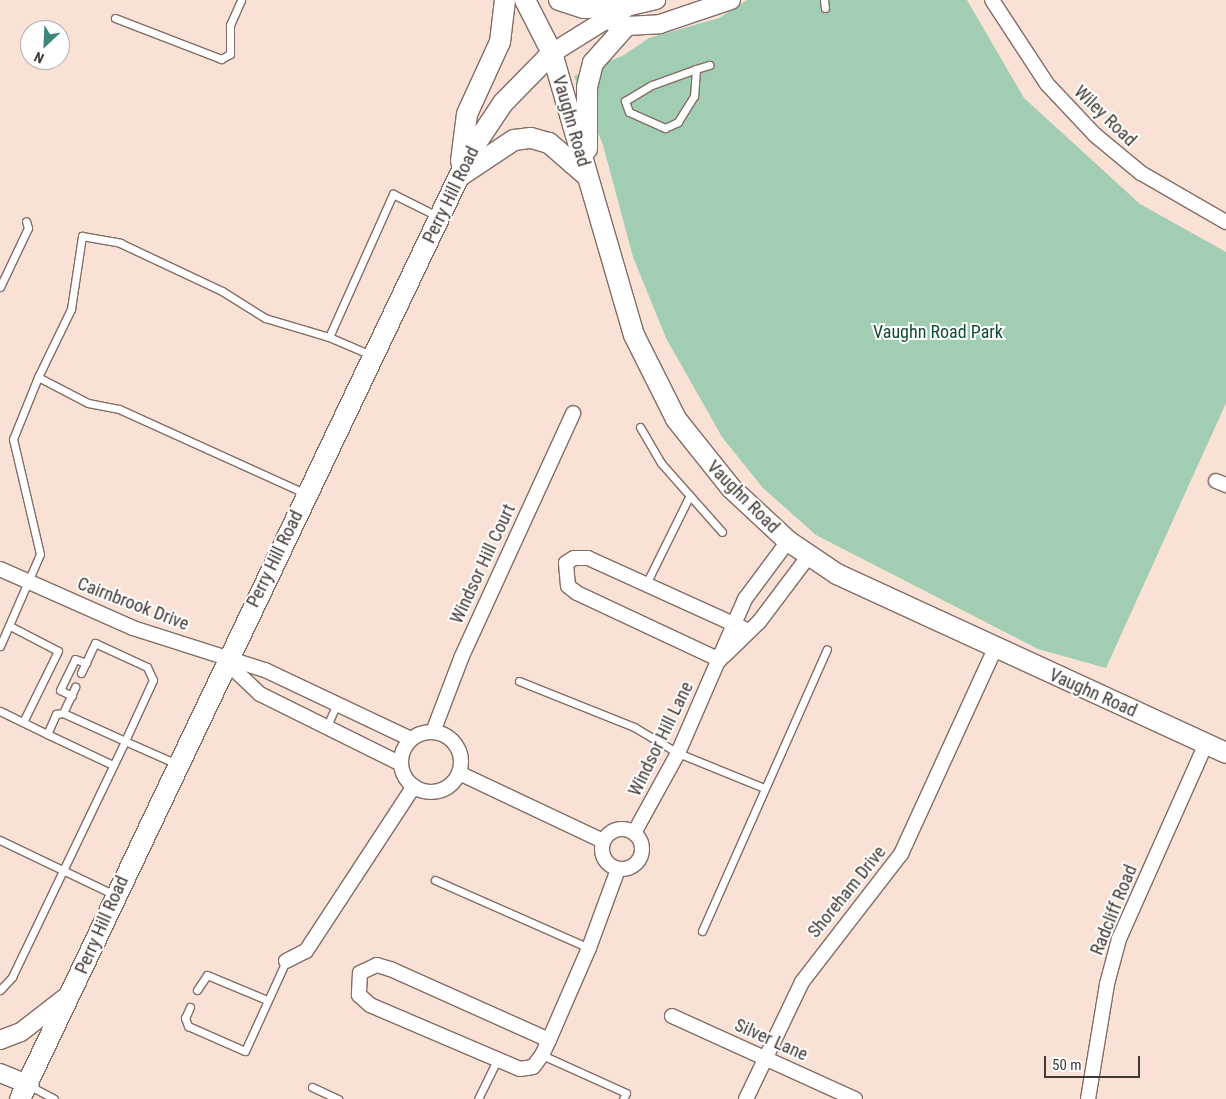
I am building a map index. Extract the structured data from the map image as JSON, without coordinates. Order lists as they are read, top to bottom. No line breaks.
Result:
{"streets":{"main road":["Vaughn Road","Perry Hill Road"],"street":["Wiley Road","Windsor Hill Court","Cairnbrook Drive","Windsor Hill Lane","Shoreham Drive","Radcliff Road","Silver Lane"]},"crossings":[["Vaughn Road","Perry Hill Road"],["Vaughn Road","Windsor Hill Lane"],["Vaughn Road","Shoreham Drive"],["Vaughn Road","Radcliff Road"],["Perry Hill Road","Cairnbrook Drive"],["Shoreham Drive","Silver Lane"]],"parks":["Vaughn Road Park"],"scale_bar":"50 m","north":"bottom left"}
